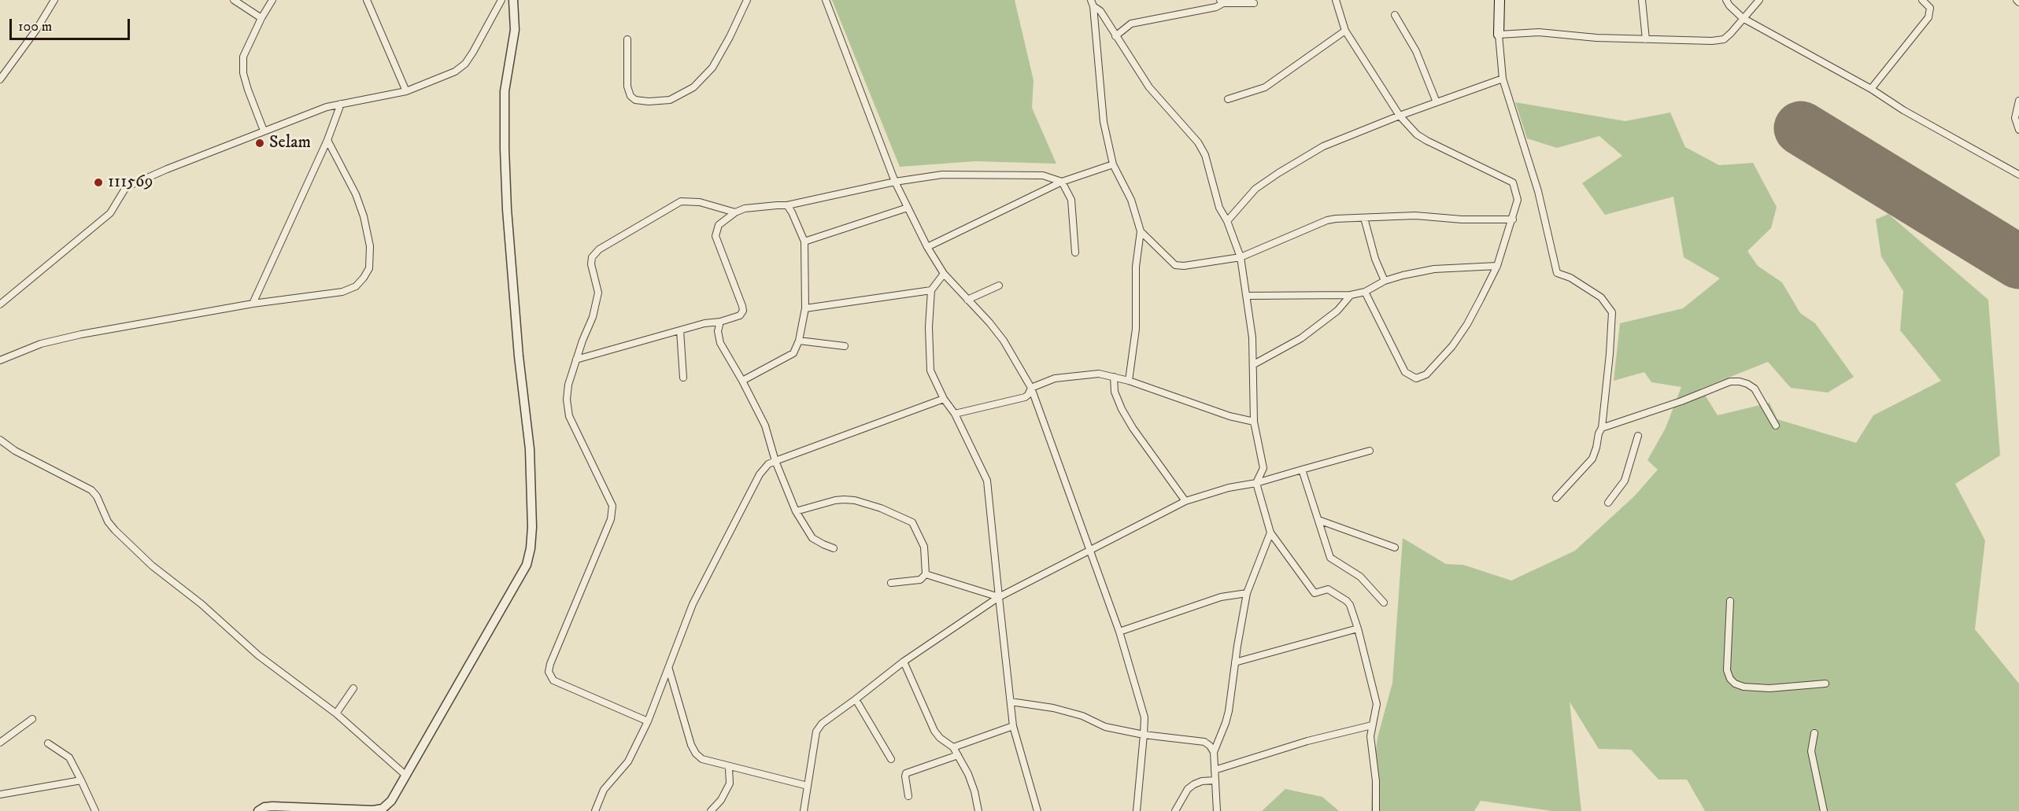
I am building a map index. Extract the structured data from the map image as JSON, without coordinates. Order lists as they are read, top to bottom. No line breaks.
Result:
{"places":["Selam","111569"],"scale_bar":"100 m"}
